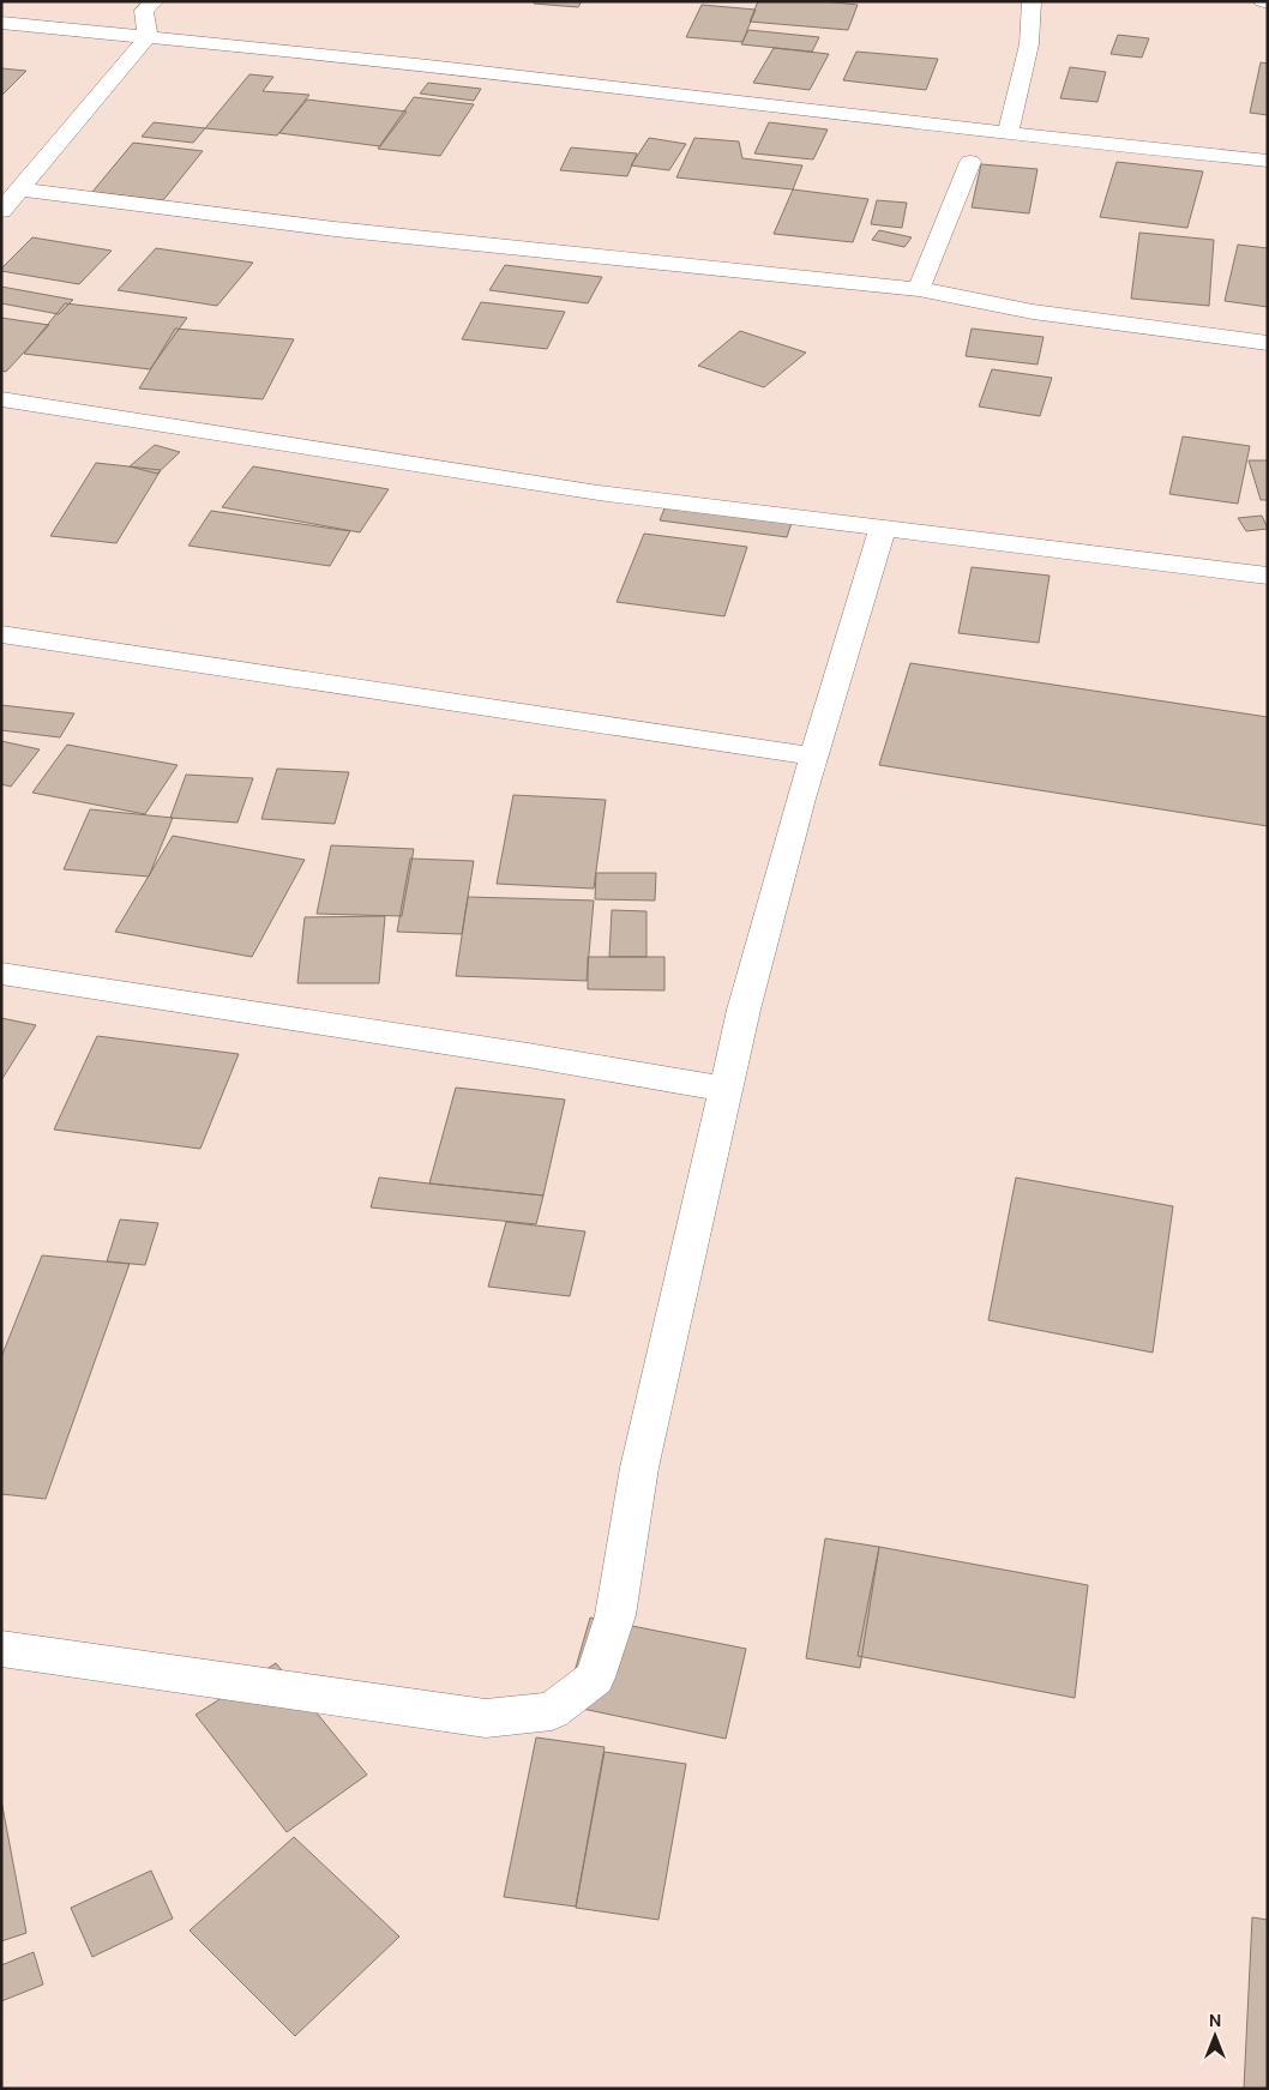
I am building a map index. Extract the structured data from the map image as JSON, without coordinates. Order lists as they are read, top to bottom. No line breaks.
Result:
{"north":"top"}
